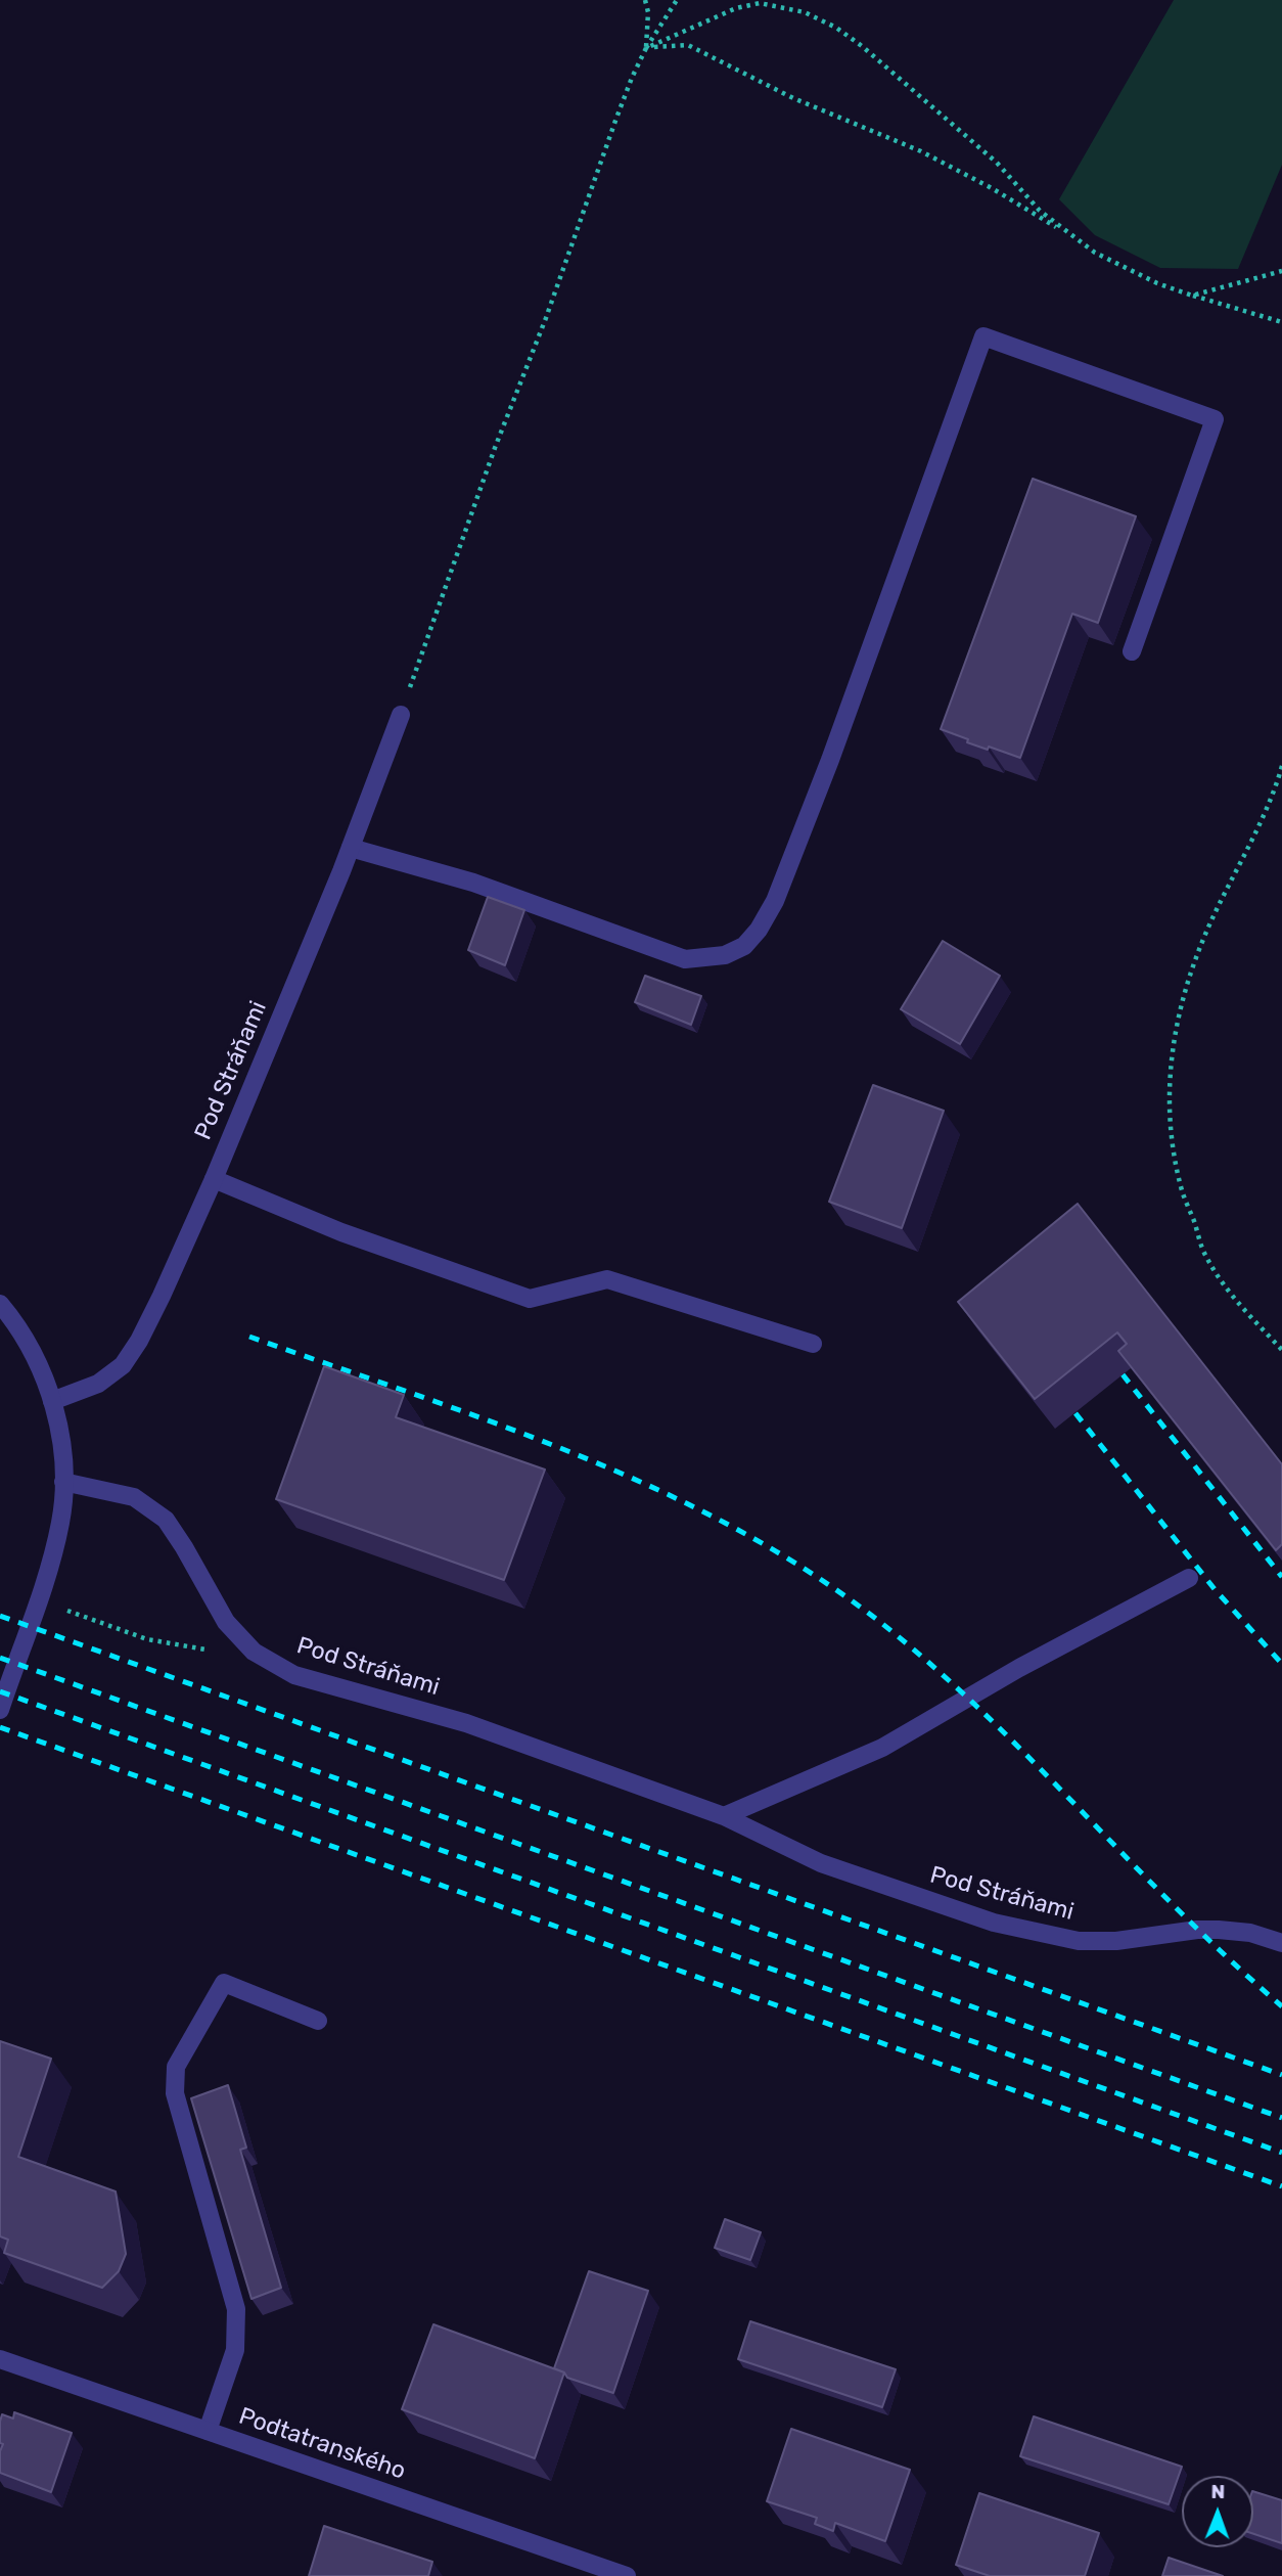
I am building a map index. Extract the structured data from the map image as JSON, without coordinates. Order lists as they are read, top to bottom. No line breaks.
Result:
{"streets":{"street":["Pod Stráňami","Podtatranského"]},"north":"top"}
